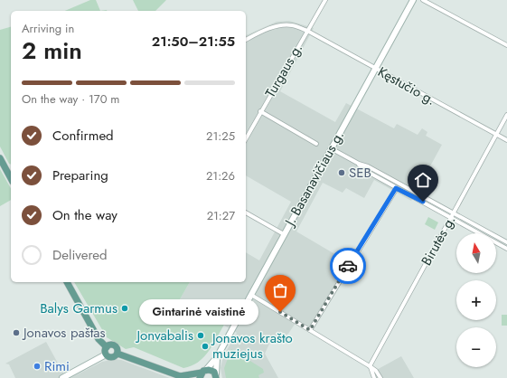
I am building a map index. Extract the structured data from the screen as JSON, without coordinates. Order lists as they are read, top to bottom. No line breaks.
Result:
{"streets":{"main road":["J. Basanavičiaus g."],"street":["Turgaus g.","Kęstučio g.","Birutės g."]},"crossings":[["Turgaus g.","Kęstučio g."],["Kęstučio g.","J. Basanavičiaus g."],["Kęstučio g.","Birutės g."]],"places":["SEB","Balys Garmus","Gintarinė vaistinė","Jonavos paštas","Jonvabalis","Jonavos krašto muziejus","Rimi"],"north":"top","page":{"heading":["2 min","Arriving in","21:50–21:55"],"bar":"On the way · 170 m","list":[["Confirmed","21:25"],["Preparing","21:26"],["On the way","21:27"],"Delivered"],"map_buttons":["+","−"],"bubble":"Gintarinė vaistinė"}}
